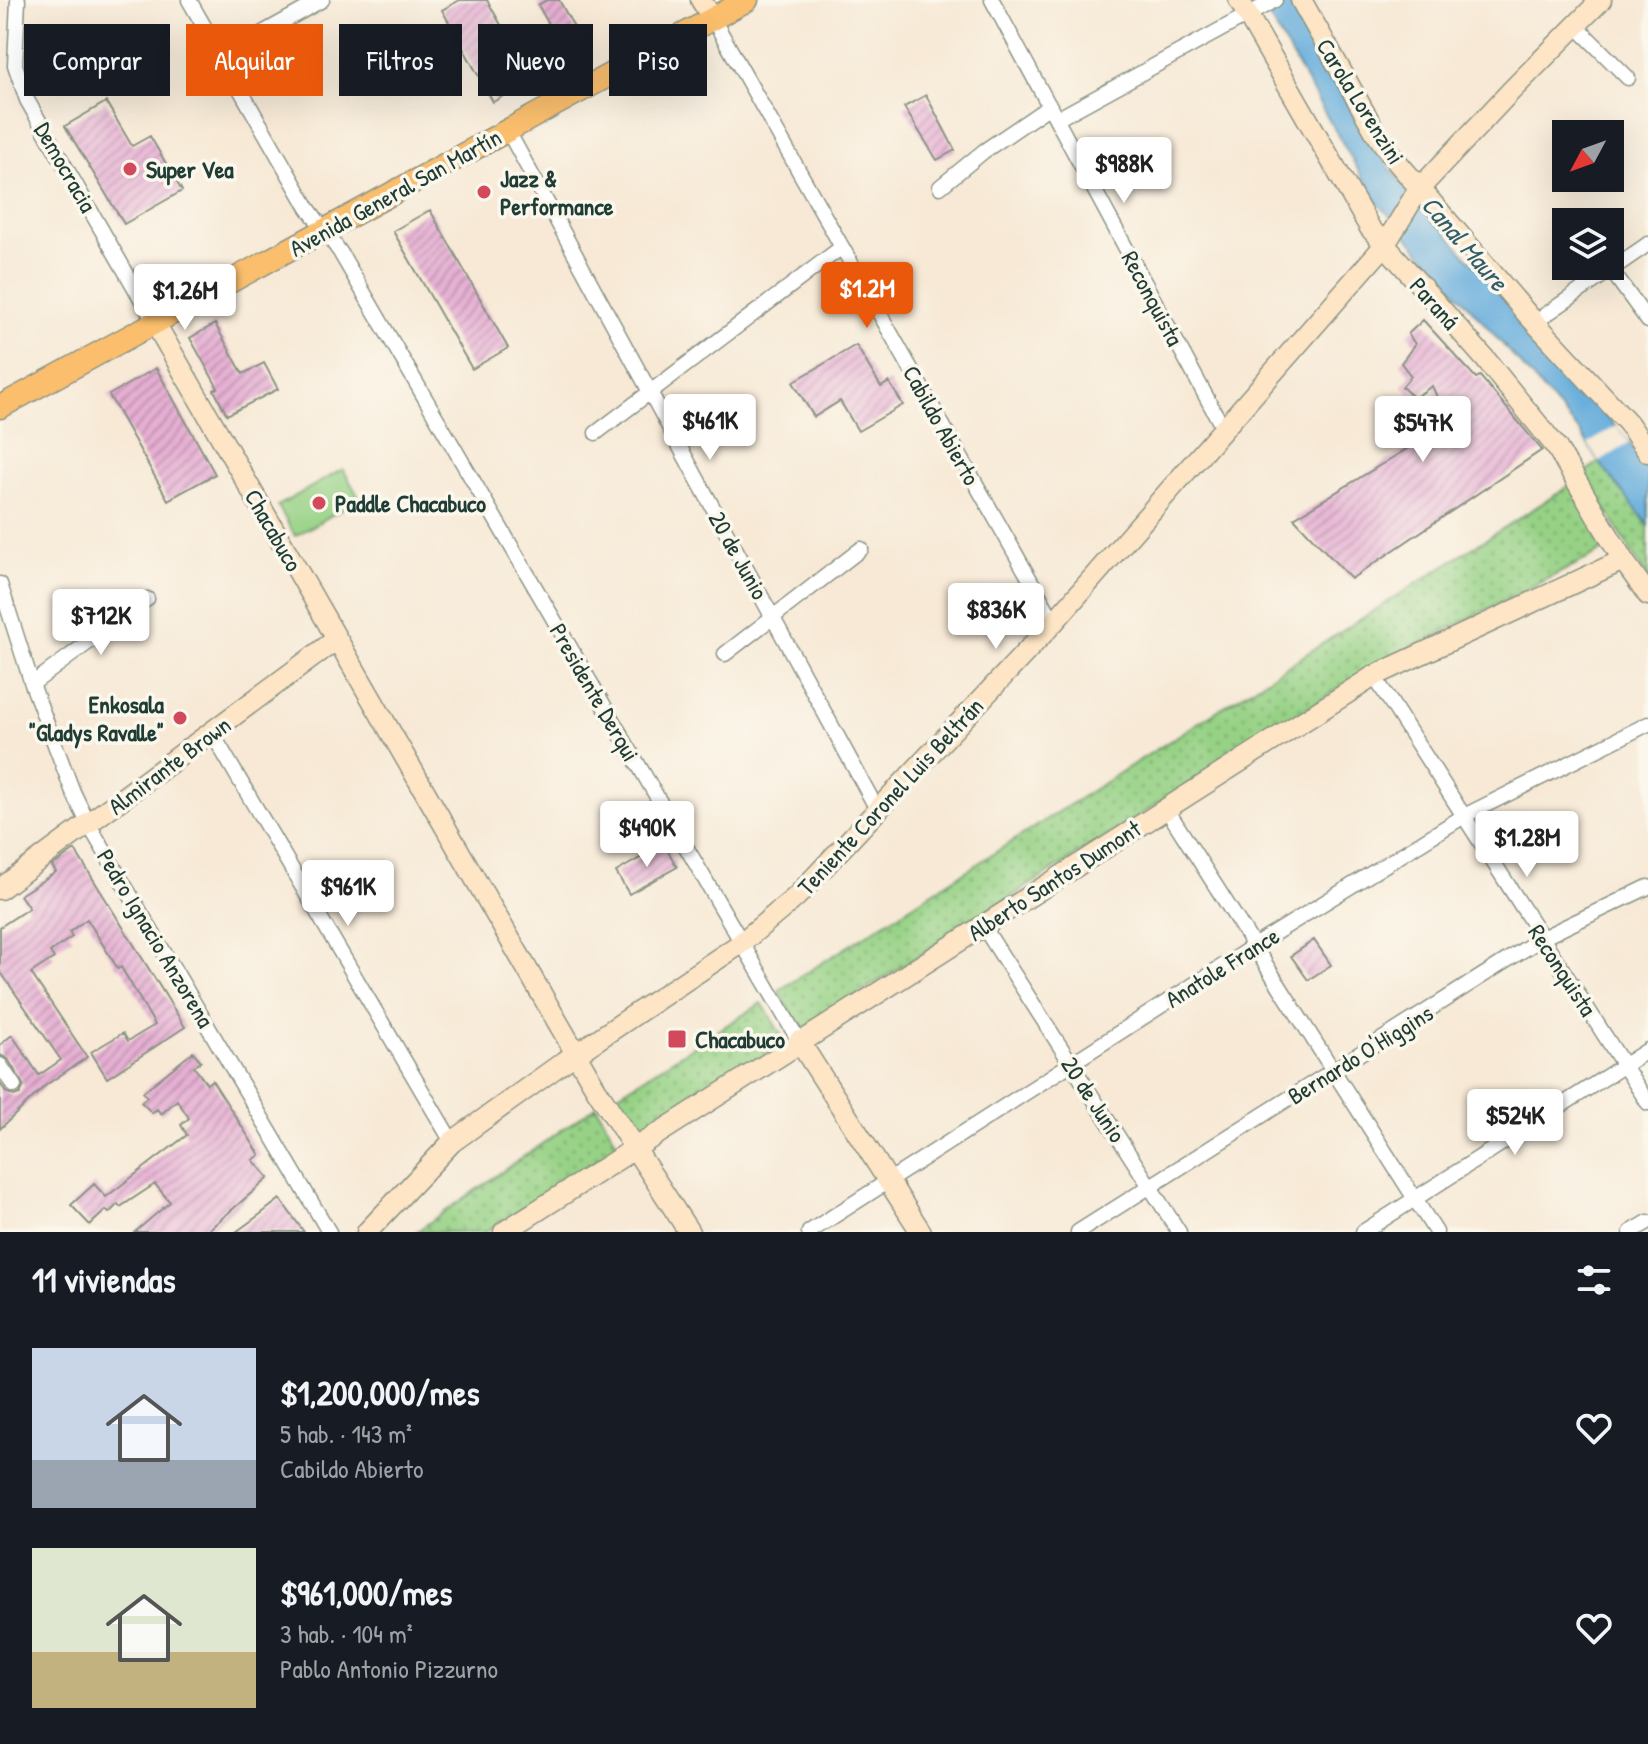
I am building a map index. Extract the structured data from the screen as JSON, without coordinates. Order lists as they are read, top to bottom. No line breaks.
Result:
{"streets":{"main road":["Avenida General San Martín"],"street":["Carola Lorenzini","Democracia","Reconquista","Paraná","Cabildo Abierto","Chacabuco","20 de Junio","Presidente Derqui","Almirante Brown","Teniente Coronel Luis Beltrán","Alberto Santos Dumont","Pedro Ignacio Anzorena","Anatole France","Bernardo O'Higgins"]},"crossings":[["Carola Lorenzini","Teniente Coronel Luis Beltrán"],["Democracia","Avenida General San Martín"],["Democracia","Chacabuco"],["Avenida General San Martín","Cabildo Abierto"],["Avenida General San Martín","Chacabuco"],["Avenida General San Martín","20 de Junio"],["Avenida General San Martín","Presidente Derqui"],["Reconquista","Teniente Coronel Luis Beltrán"],["Reconquista","Alberto Santos Dumont"],["Reconquista","Anatole France"],["Reconquista","Bernardo O'Higgins"],["Paraná","Teniente Coronel Luis Beltrán"],["Paraná","Alberto Santos Dumont"],["Cabildo Abierto","Teniente Coronel Luis Beltrán"],["Chacabuco","Almirante Brown"],["Chacabuco","Teniente Coronel Luis Beltrán"],["Chacabuco","Alberto Santos Dumont"],["20 de Junio","Teniente Coronel Luis Beltrán"],["20 de Junio","Alberto Santos Dumont"],["20 de Junio","Anatole France"],["20 de Junio","Bernardo O'Higgins"],["Presidente Derqui","Teniente Coronel Luis Beltrán"],["Presidente Derqui","Alberto Santos Dumont"],["Presidente Derqui","Anatole France"],["Almirante Brown","Pedro Ignacio Anzorena"]],"water":["Canal Maure"],"places":{"other":["Super Vea","Jazz & Performance","Paddle Chacabuco","Enkosala \"Gladys Ravalle\""],"transit":["Chacabuco"]},"north":"bottom left","page":{"chip":["Comprar","Alquilar","Filtros","Nuevo","Piso"],"price":["$988K","$1.2M","$1.26M","$461K","$547K","$836K","$712K","$490K","$1.28M","$961K","$524K"],"heading":"11 viviendas","list":[{"name":"$1,200,000/mes","note":"5 hab. · 143 m² · Cabildo Abierto"},{"name":"$961,000/mes","note":"3 hab. · 104 m² · Pablo Antonio Pizzurno"}]}}
